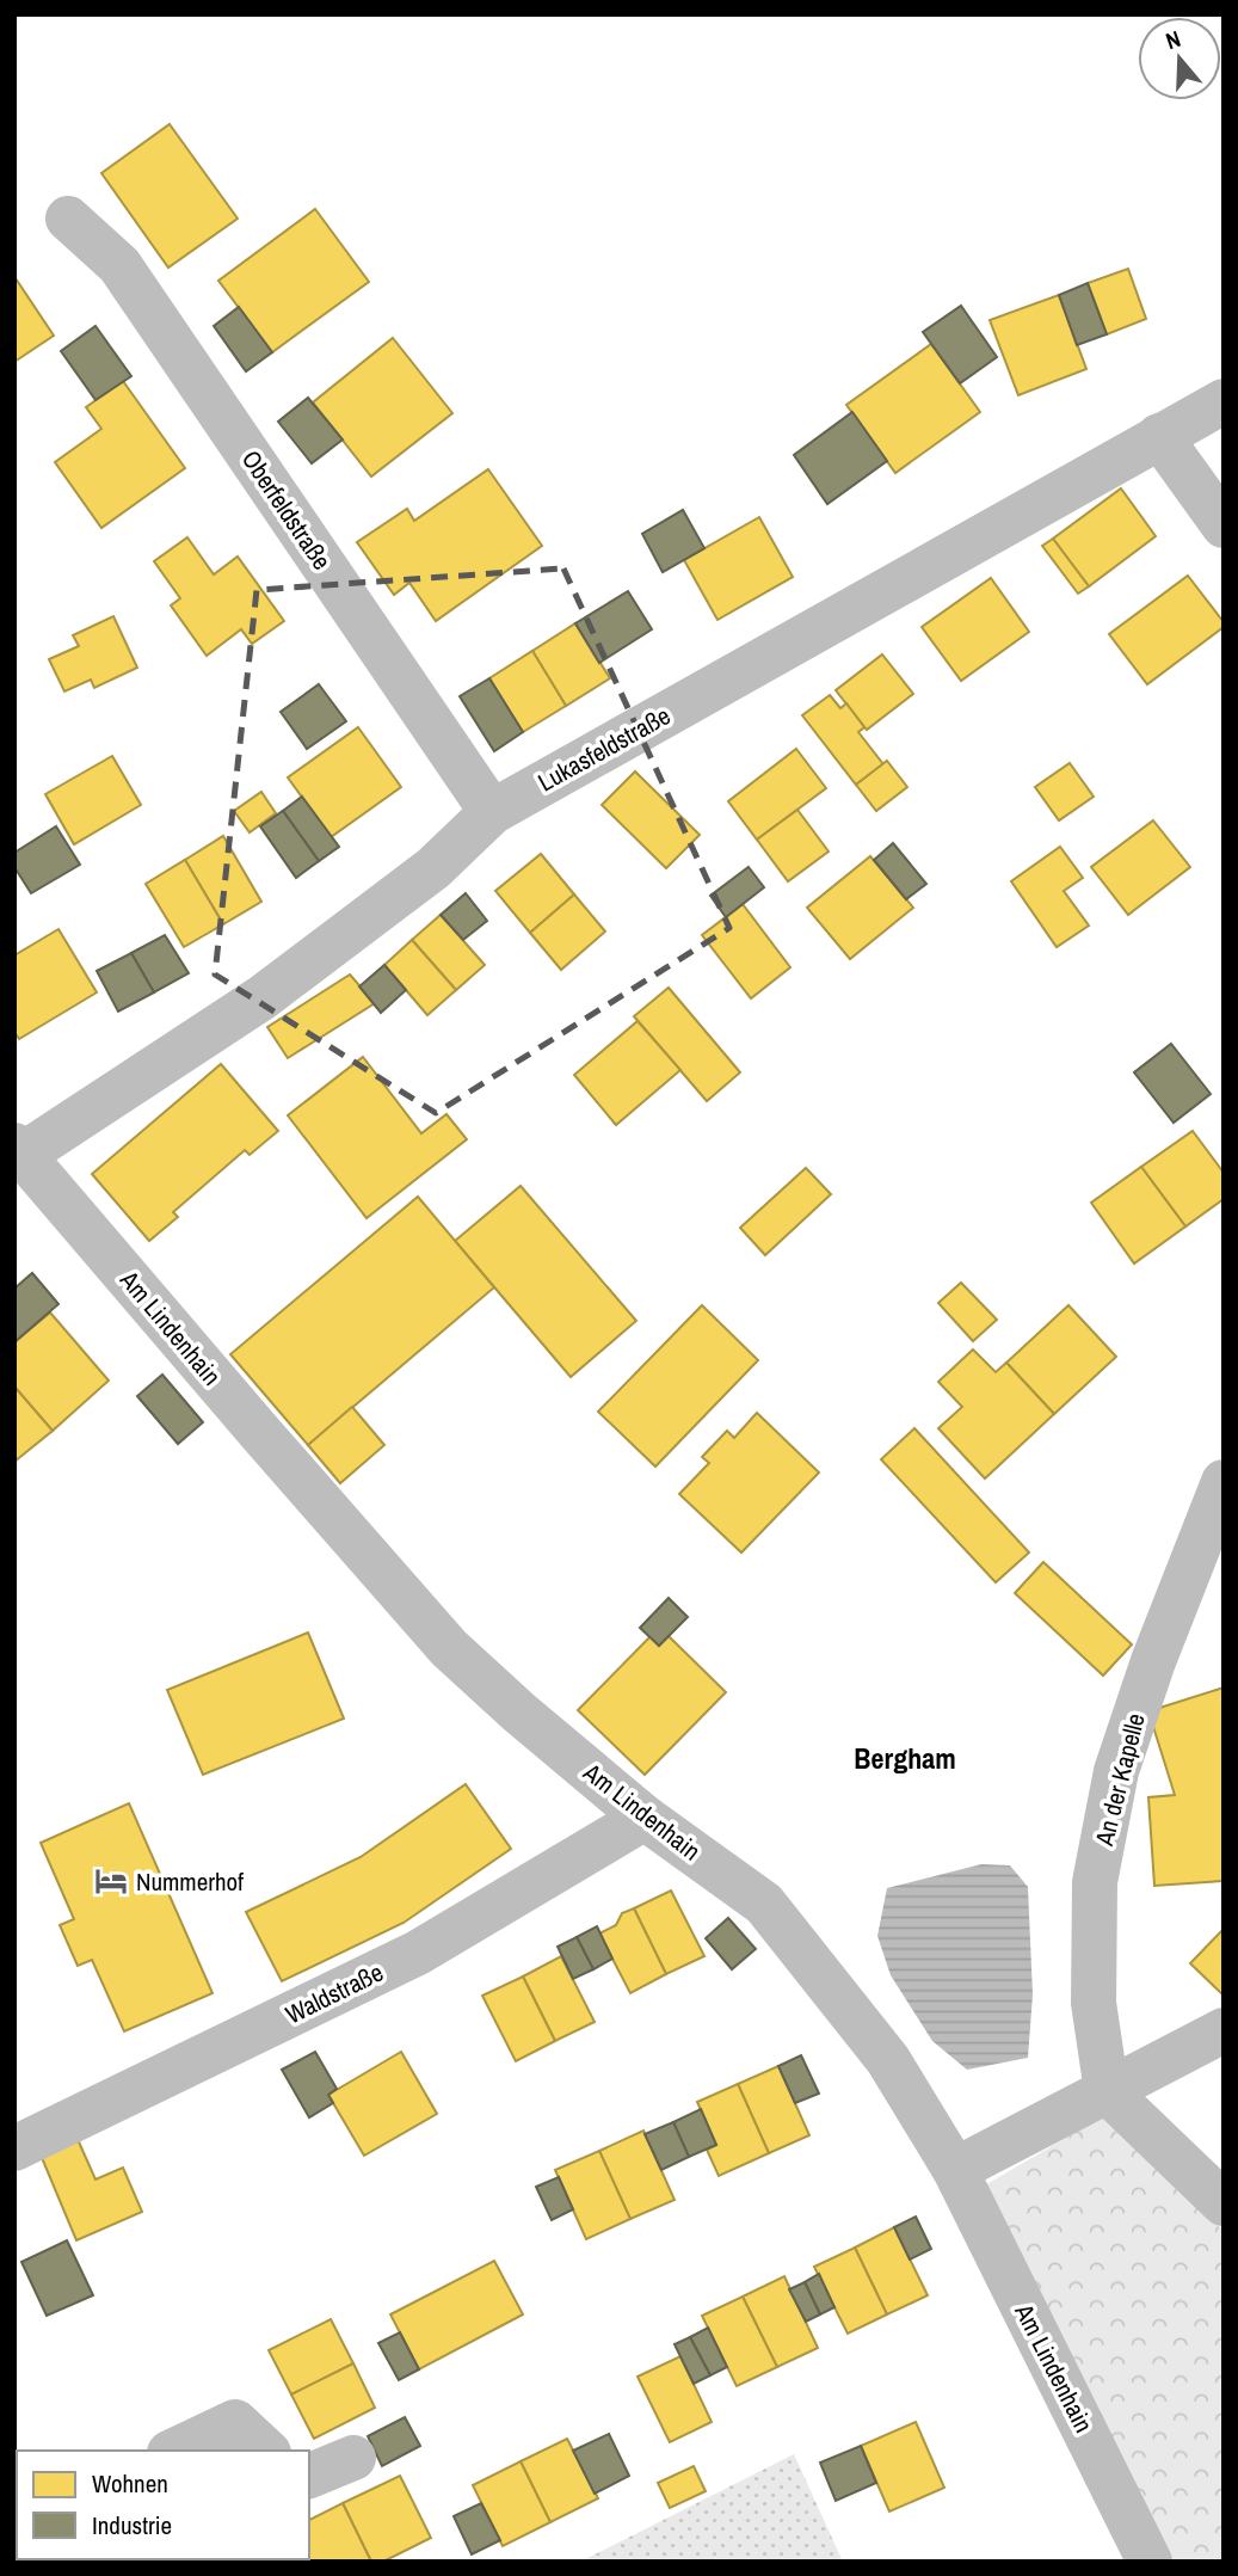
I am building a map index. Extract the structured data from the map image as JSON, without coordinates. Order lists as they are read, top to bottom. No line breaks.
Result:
{"streets":{"street":["Oberfeldstraße","Lukasfeldstraße","Am Lindenhain","An der Kapelle","Waldstraße"]},"crossings":[["Oberfeldstraße","Lukasfeldstraße"],["Lukasfeldstraße","Am Lindenhain"],["Am Lindenhain","Waldstraße"]],"districts":["Bergham"],"places":{"hotel":["Nummerhof"]},"legend":["Wohnen","Industrie"],"north":"top"}
